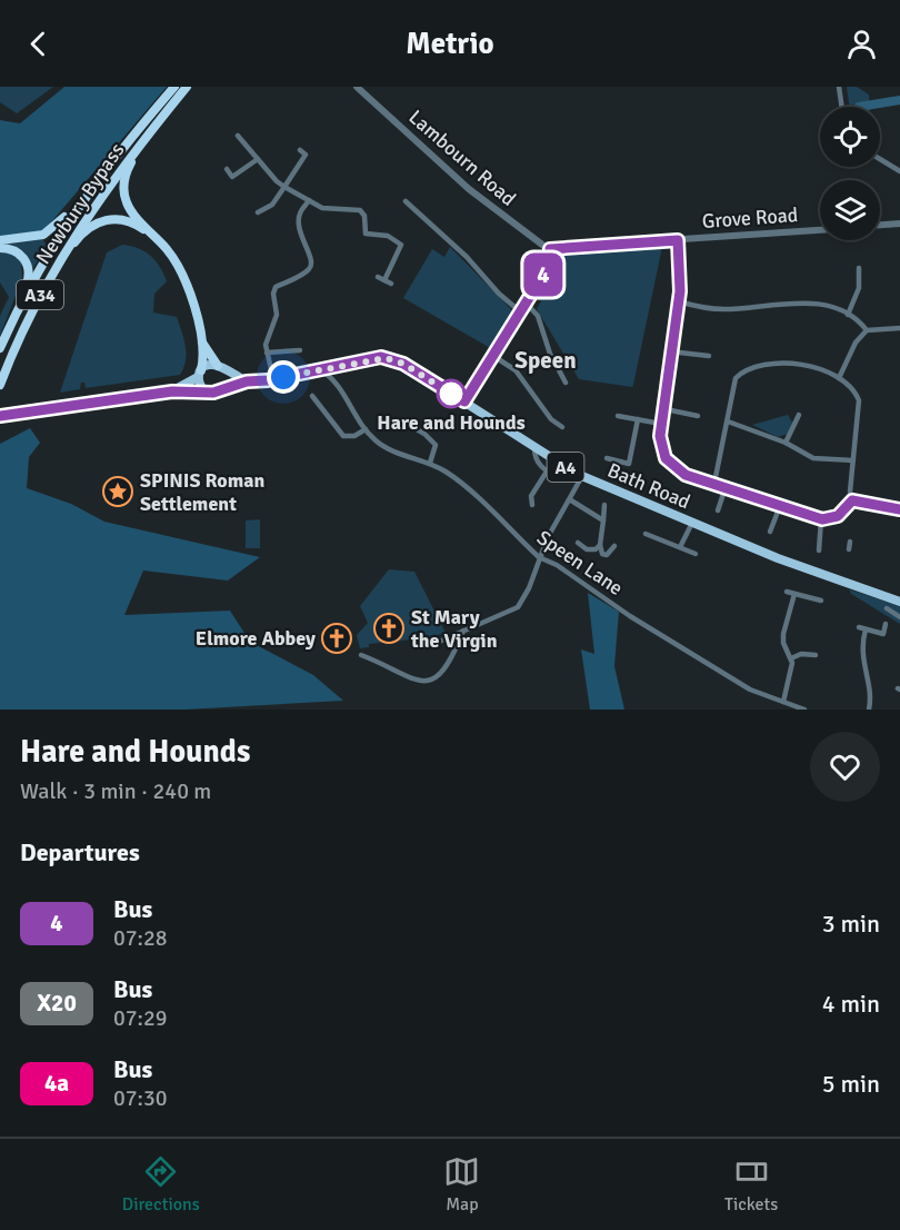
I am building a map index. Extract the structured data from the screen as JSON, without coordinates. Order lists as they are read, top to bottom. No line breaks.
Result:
{"streets":{"highway":["Newbury Bypass","A34"],"main road":["A4","Bath Road"],"street":["Lambourn Road","Grove Road","Speen Lane"]},"crossings":[["Lambourn Road","Grove Road"],["Bath Road","Speen Lane"]],"districts":["Speen"],"places":{"other":["Hare and Hounds"],"place":["SPINIS Roman Settlement"],"church":["St Mary the Virgin","Elmore Abbey"]},"lines":["bus line 4"],"page":{"header":"Metrio","on_map":"4","heading":[["Hare and Hounds","Walk · 3 min · 240 m"],"Departures"],"list":[{"mark":"4","name":"Bus","note":"07:28","value":"3 min"},{"mark":"X20","name":"Bus","note":"07:29","value":"4 min"},{"mark":"4a","name":"Bus","note":"07:30","value":"5 min"}],"tabs":["Directions","Map","Tickets"]}}
